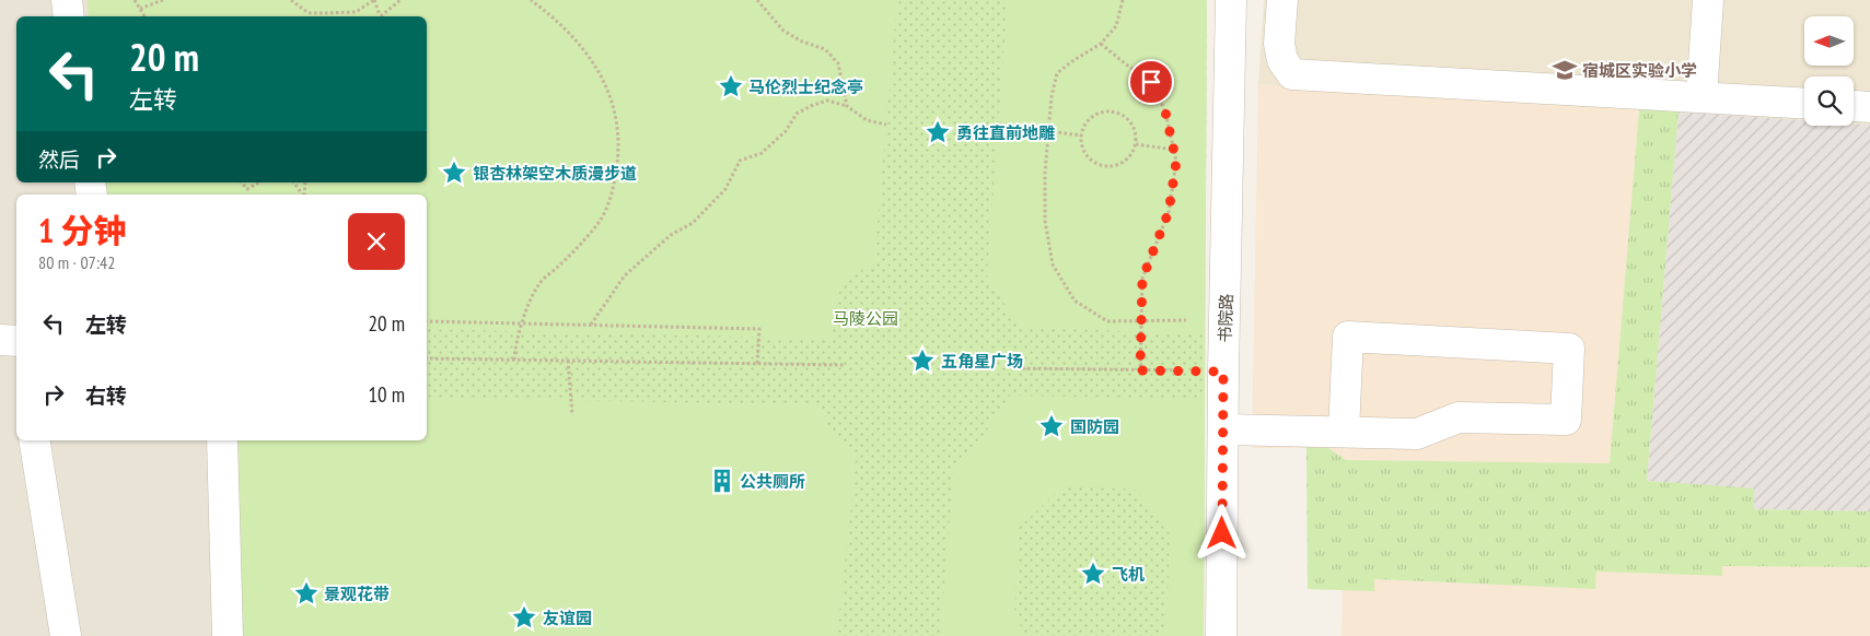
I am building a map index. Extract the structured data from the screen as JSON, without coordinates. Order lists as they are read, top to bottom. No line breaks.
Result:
{"streets":{"street":["书院路"]},"parks":["马陵公园"],"places":{"school or university":["宿城区实验小学"],"place":["马伦烈士纪念亭","勇往直前地雕","银杏林架空木质漫步道","五角星广场","国防园","飞机","景观花带","友谊园"],"building":["公共厕所"]},"north":"left","page":{"turn":["20 m","左转"],"then":"然后","heading":["1 分钟","80 m · 07:42"],"list":[{"name":"左转","value":"20 m"},{"name":"右转","value":"10 m"}]}}
